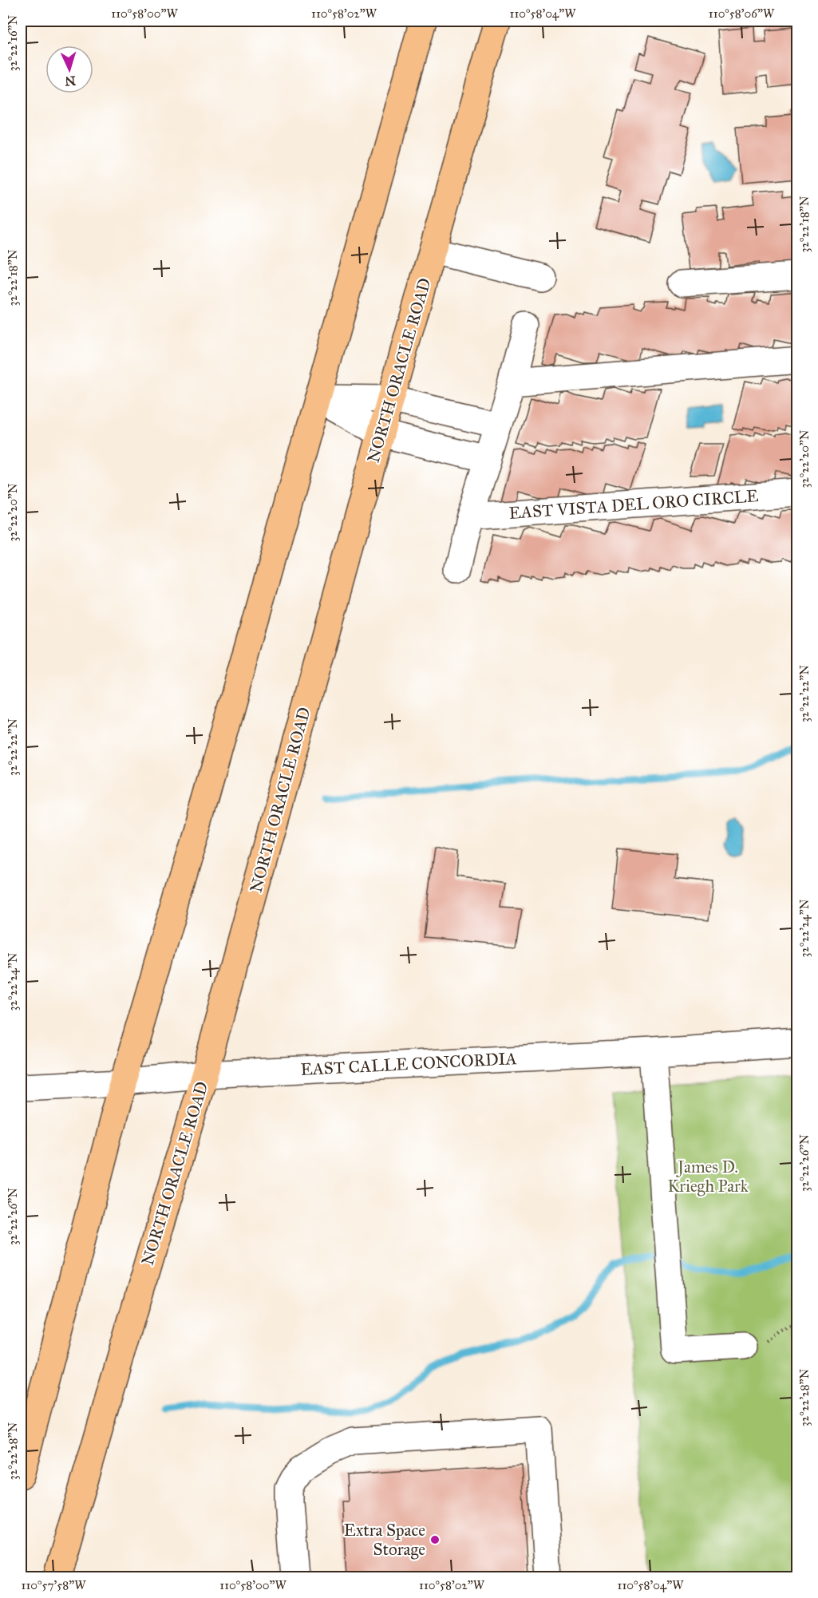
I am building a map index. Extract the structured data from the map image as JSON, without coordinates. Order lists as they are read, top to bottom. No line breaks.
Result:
{"streets":{"highway":["NORTH ORACLE ROAD"],"street":["EAST VISTA DEL ORO CIRCLE","EAST CALLE CONCORDIA"]},"crossings":[["NORTH ORACLE ROAD","EAST CALLE CONCORDIA"]],"parks":["James D. Kriegh Park"],"places":["Extra Space Storage"],"north":"bottom","coordinates":["110°58'00\"W","110°58'02\"W","110°58'04\"W","110°58'06\"W","32°22'16\"N","32°22'18\"N","32°22'20\"N","32°22'22\"N","32°22'24\"N","32°22'26\"N","32°22'28\"N","110°57'58\"W"]}
